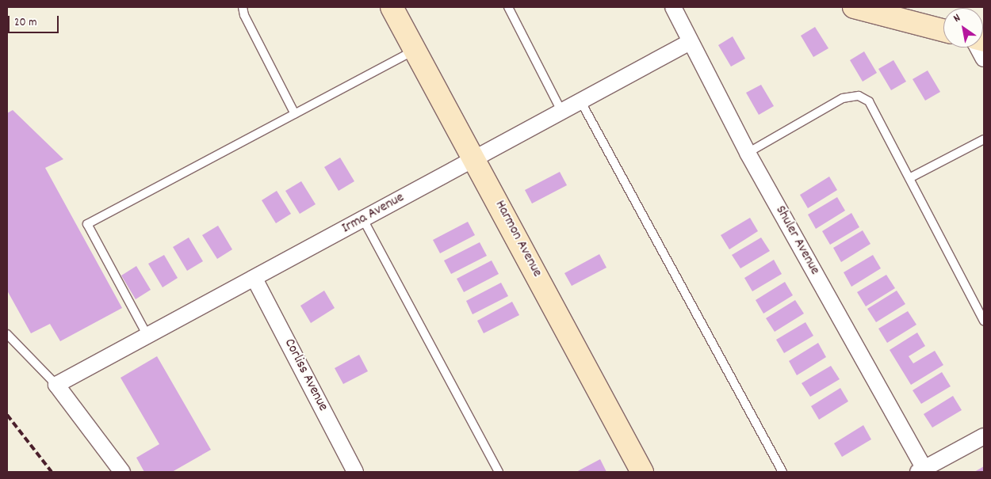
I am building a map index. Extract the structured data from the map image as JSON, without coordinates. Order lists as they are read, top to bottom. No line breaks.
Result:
{"streets":{"street":["Irma Avenue","Harmon Avenue","Shuler Avenue","Corliss Avenue"]},"crossings":[["Irma Avenue","Harmon Avenue"],["Irma Avenue","Shuler Avenue"],["Irma Avenue","Corliss Avenue"]],"scale_bar":"20 m","north":"top left"}
